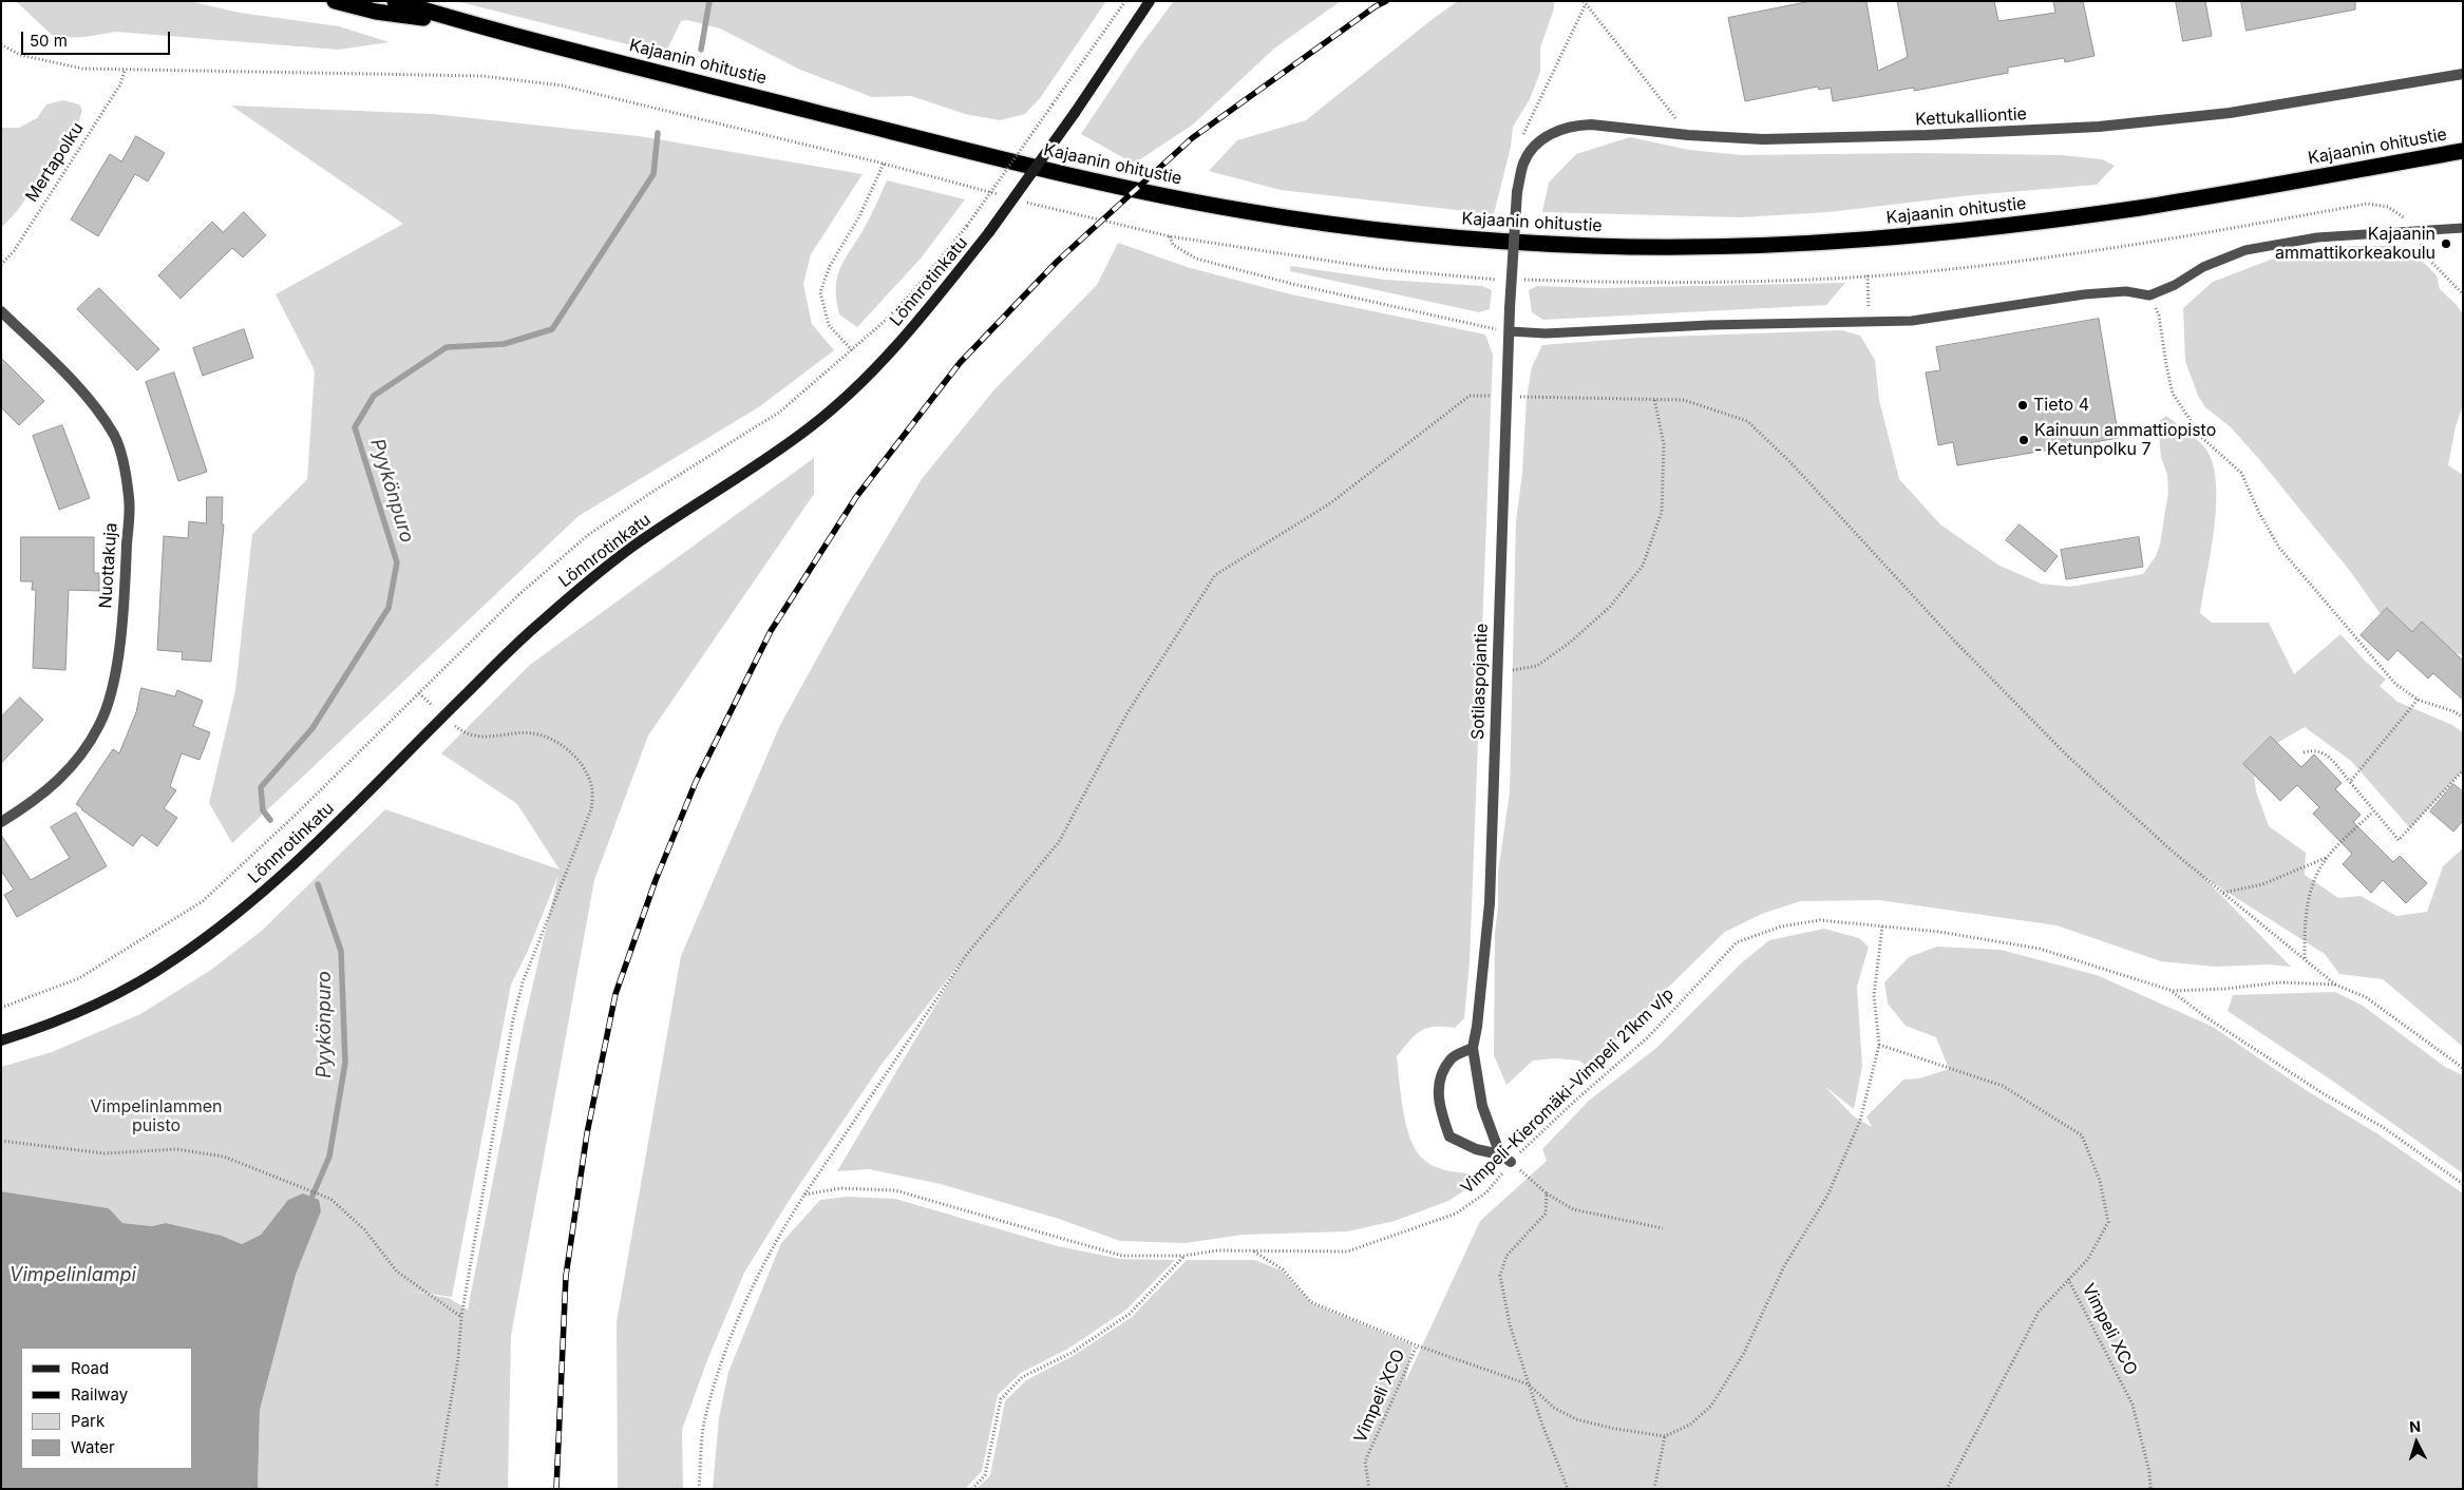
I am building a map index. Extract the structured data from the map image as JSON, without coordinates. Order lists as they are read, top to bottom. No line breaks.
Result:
{"streets":{"highway":["Kajaanin ohitustie"],"street":["Kettukalliontie","Lönnrotinkatu","Nuottakuja","Sotilaspojantie"],"path":["Mertapolku","Vimpeli-Kieromäki-Vimpeli 21km v/p","Vimpeli XCO"]},"crossings":[["Kettukalliontie","Sotilaspojantie"],["Vimpeli-Kieromäki-Vimpeli 21km v/p","Vimpeli XCO"]],"water":["Pyykönpuro","Vimpelinlampi"],"parks":["Vimpelinlammen puisto"],"places":["Kajaanin ammattikorkeakoulu","Tieto 4","Kainuun ammattiopisto - Ketunpolku 7"],"legend":["Road","Railway","Park","Water"],"scale_bar":"50 m","north":"top"}
